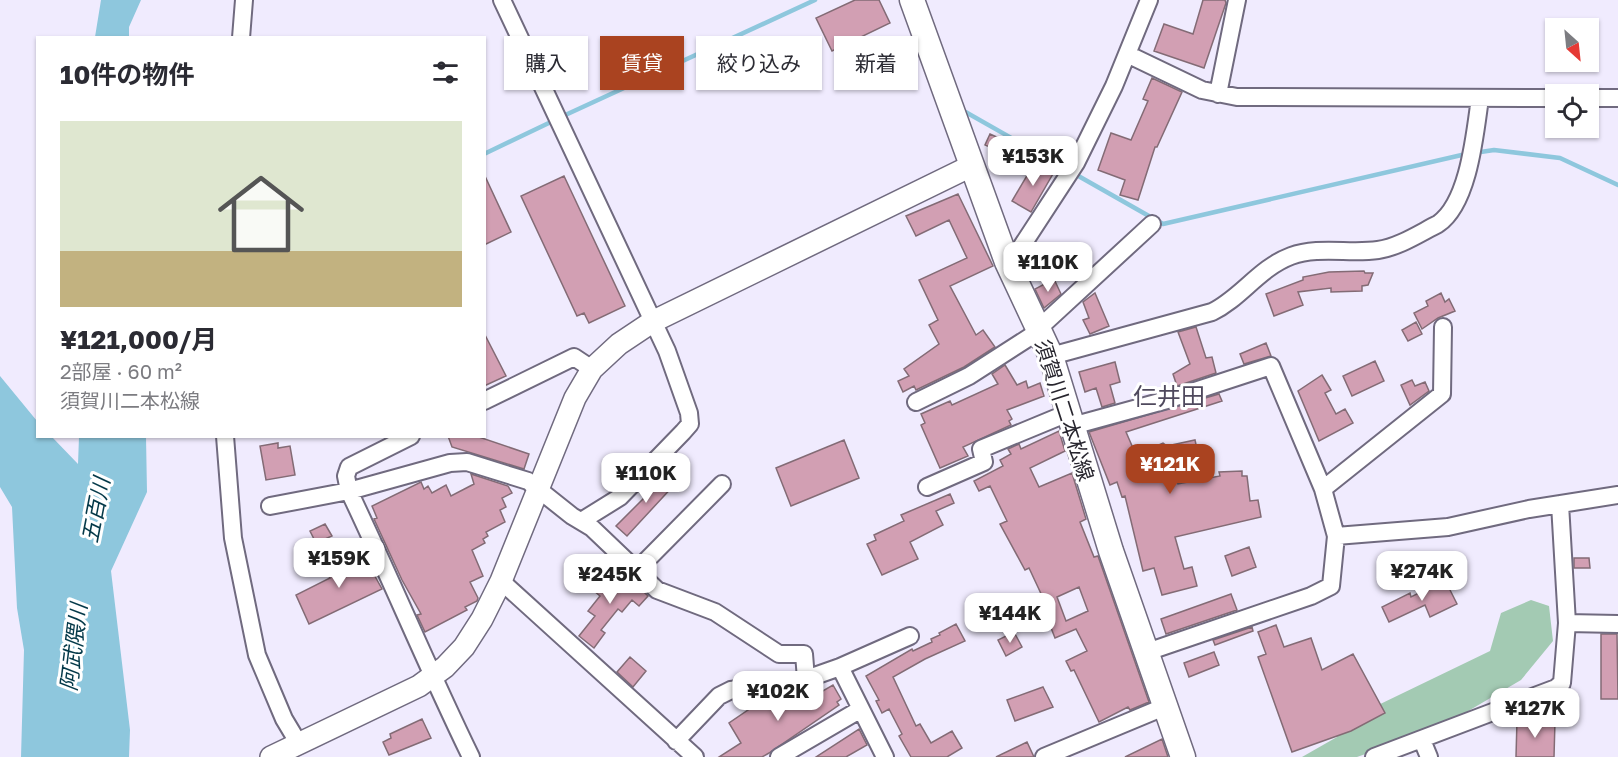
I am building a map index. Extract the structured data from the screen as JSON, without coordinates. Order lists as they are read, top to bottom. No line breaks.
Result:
{"streets":{"main road":["須賀川二本松線"]},"districts":["仁井田"],"water":["五百川","阿武隈川"],"north":"bottom right","page":{"chip":["購入","賃貸","絞り込み","新着"],"heading":"10件の物件","list":[{"name":"¥121,000/月","note":"2部屋 · 60 m² · 須賀川二本松線"}],"price":["¥153K","¥110K","¥121K","¥110K","¥159K","¥274K","¥245K","¥144K","¥102K","¥127K"]}}
